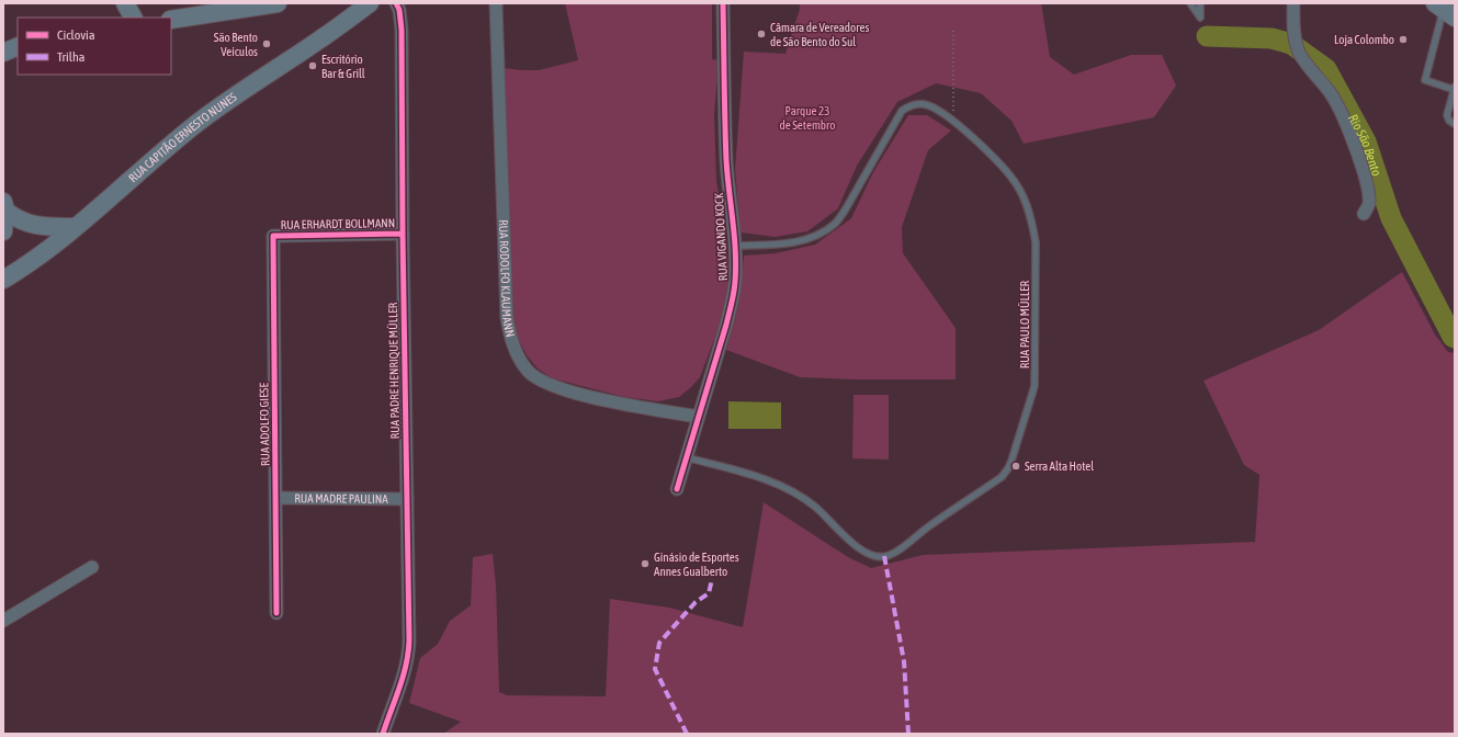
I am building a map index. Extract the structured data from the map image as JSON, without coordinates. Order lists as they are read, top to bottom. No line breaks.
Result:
{"streets":{"main road":["RUA CAPITÃO ERNESTO NUNES"],"street":["RUA ERHARDT BOLLMANN","RUA VIGANDO KOCK","RUA RODOLFO KLAUMANN","RUA PADRE HENRIQUE MÜLLER","RUA ADOLFO GIESE","RUA MADRE PAULINA"],"lane":["RUA PAULO MÜLLER"]},"crossings":[["RUA ERHARDT BOLLMANN","RUA PADRE HENRIQUE MÜLLER"],["RUA ERHARDT BOLLMANN","RUA ADOLFO GIESE"],["RUA VIGANDO KOCK","RUA RODOLFO KLAUMANN"],["RUA VIGANDO KOCK","RUA PAULO MÜLLER"],["RUA PADRE HENRIQUE MÜLLER","RUA MADRE PAULINA"],["RUA ADOLFO GIESE","RUA MADRE PAULINA"]],"water":["Rio São Bento"],"parks":["Parque 23 de Setembro"],"places":["Câmara de Vereadores de São Bento do Sul","Loja Colombo","São Bento Veículos","Escritório Bar & Grill","Serra Alta Hotel","Ginásio de Esportes Annes Gualberto"],"legend":["Ciclovia","Trilha"]}
